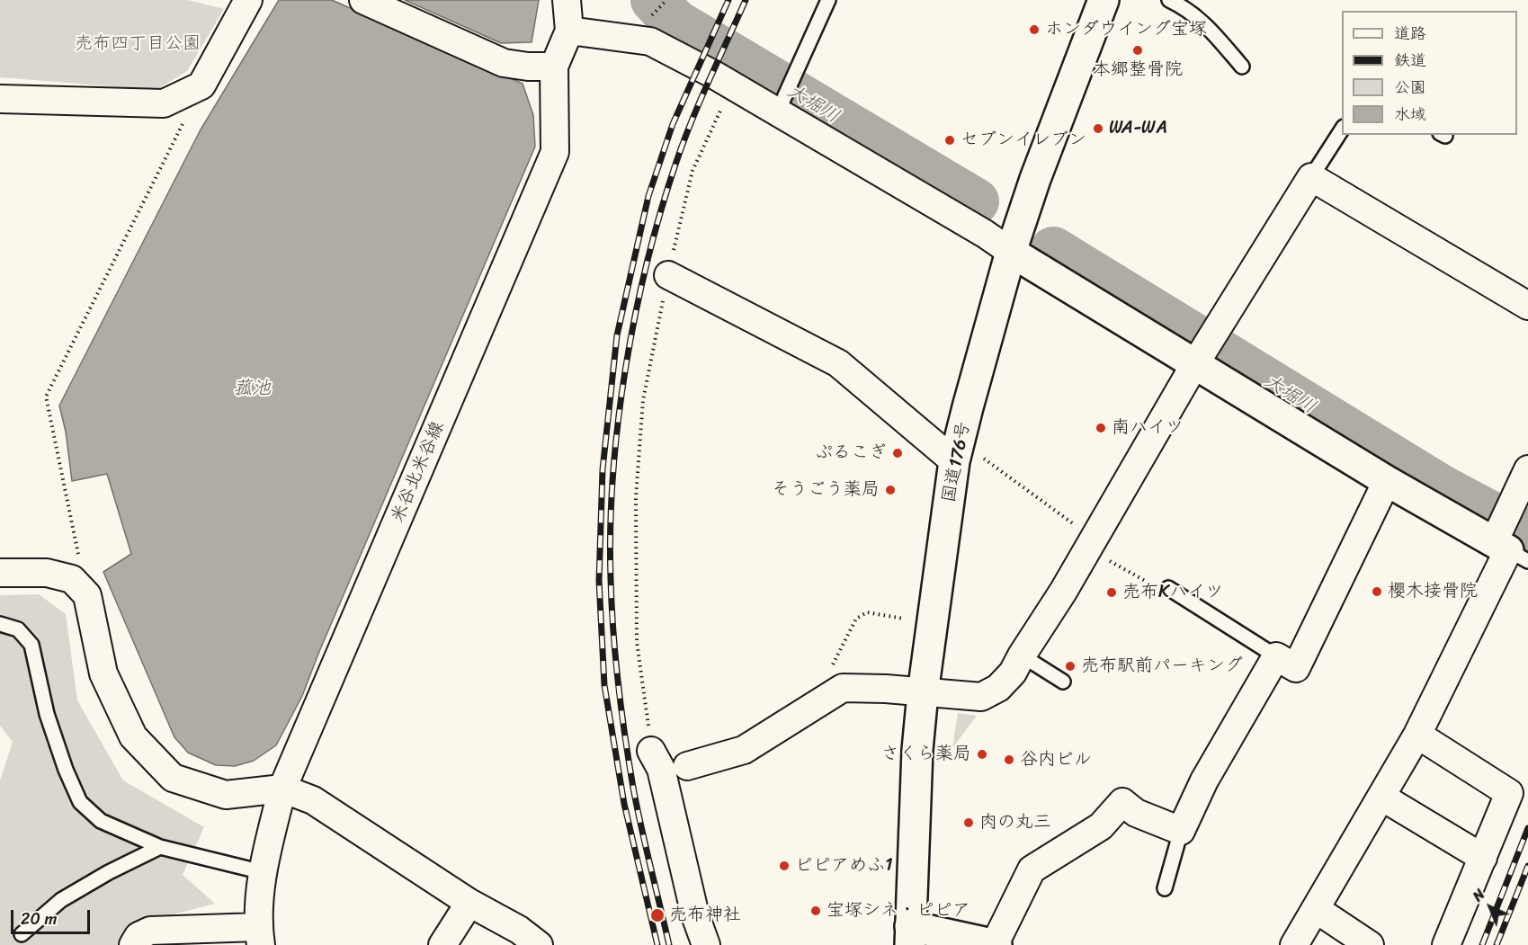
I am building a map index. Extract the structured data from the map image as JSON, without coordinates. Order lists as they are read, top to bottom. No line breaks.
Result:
{"streets":{"main road":["国道176号"],"street":["米谷北米谷線"]},"water":["大堀川","菰池"],"parks":["売布四丁目公園"],"places":["ホンダウイング宝塚","本郷整骨院","WA-WA","セブンイレブン","南ハイツ","ぷるこぎ","そうごう薬局","櫻木接骨院","売布Kハイツ","売布駅前パーキング","さくら薬局","谷内ビル","肉の丸三","ピピアめふ1","宝塚シネ・ピピア","売布神社"],"legend":["道路","鉄道","公園","水域"],"scale_bar":"20 m","north":"top left"}
